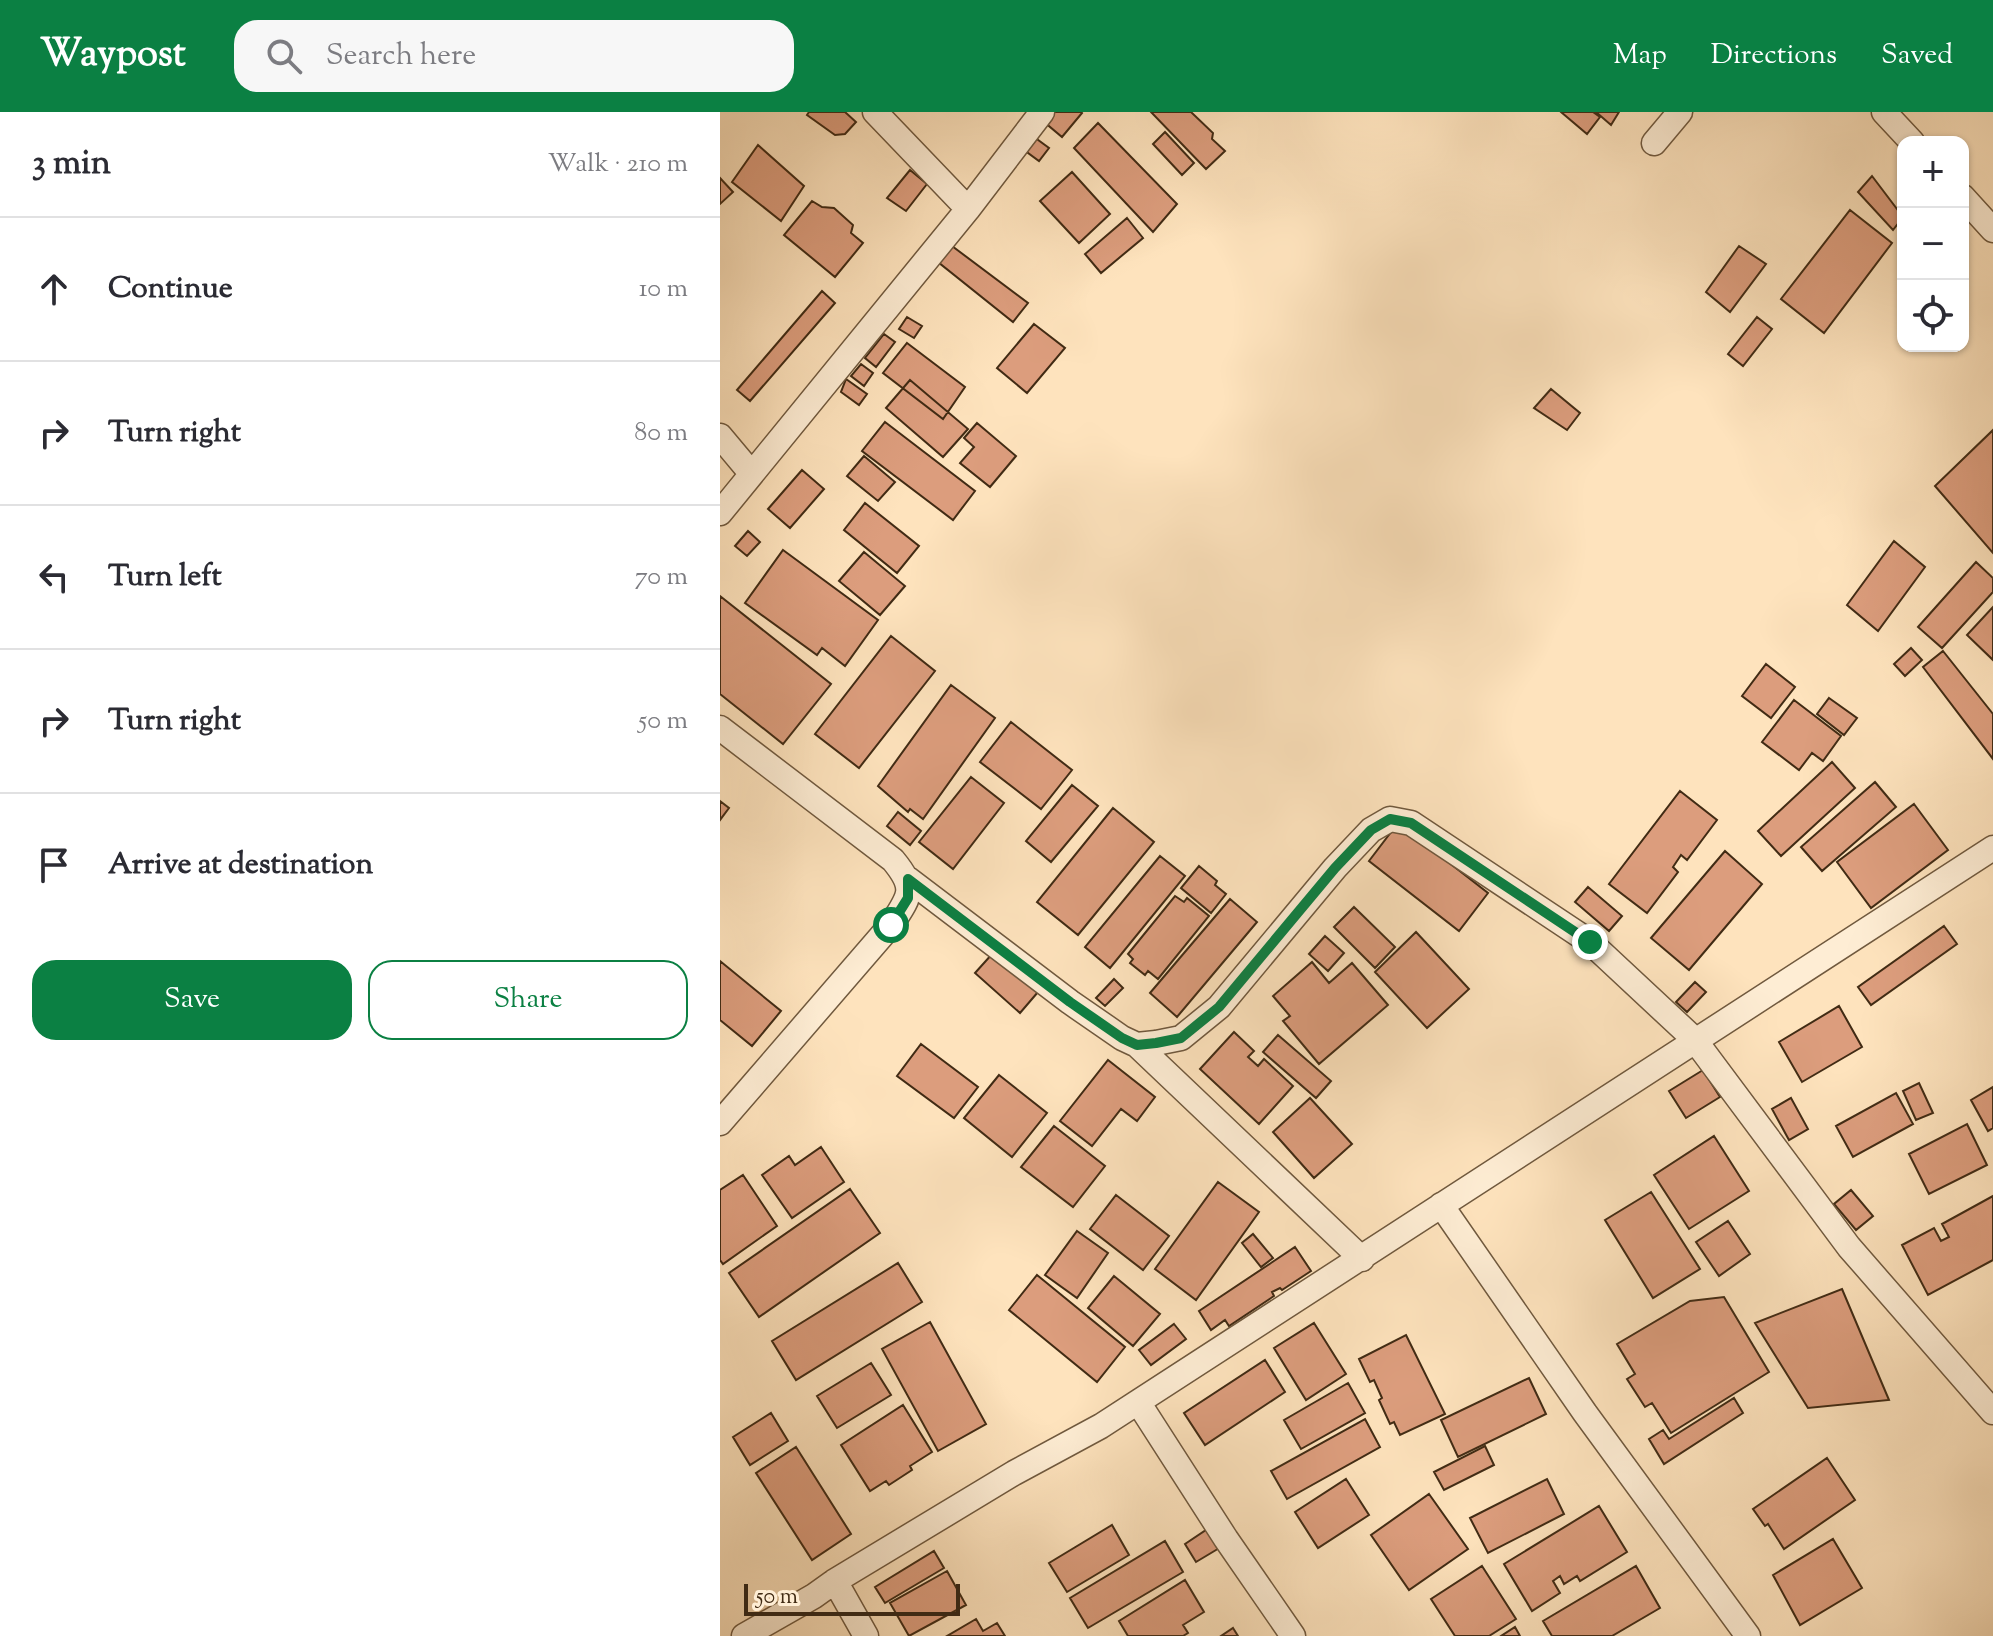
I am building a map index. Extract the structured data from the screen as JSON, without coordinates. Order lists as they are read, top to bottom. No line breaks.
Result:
{"scale_bar":"50 m","page":{"header":"Waypost","search":"Search here","nav":["Map","Directions","Saved"],"heading":["3 min","Walk · 210 m"],"map_buttons":["+","−"],"list":[["Continue","10 m"],["Turn right","80 m"],["Turn left","70 m"],["Turn right","50 m"],"Arrive at destination"],"buttons":["Save","Share"],"scale":"50 m"}}
